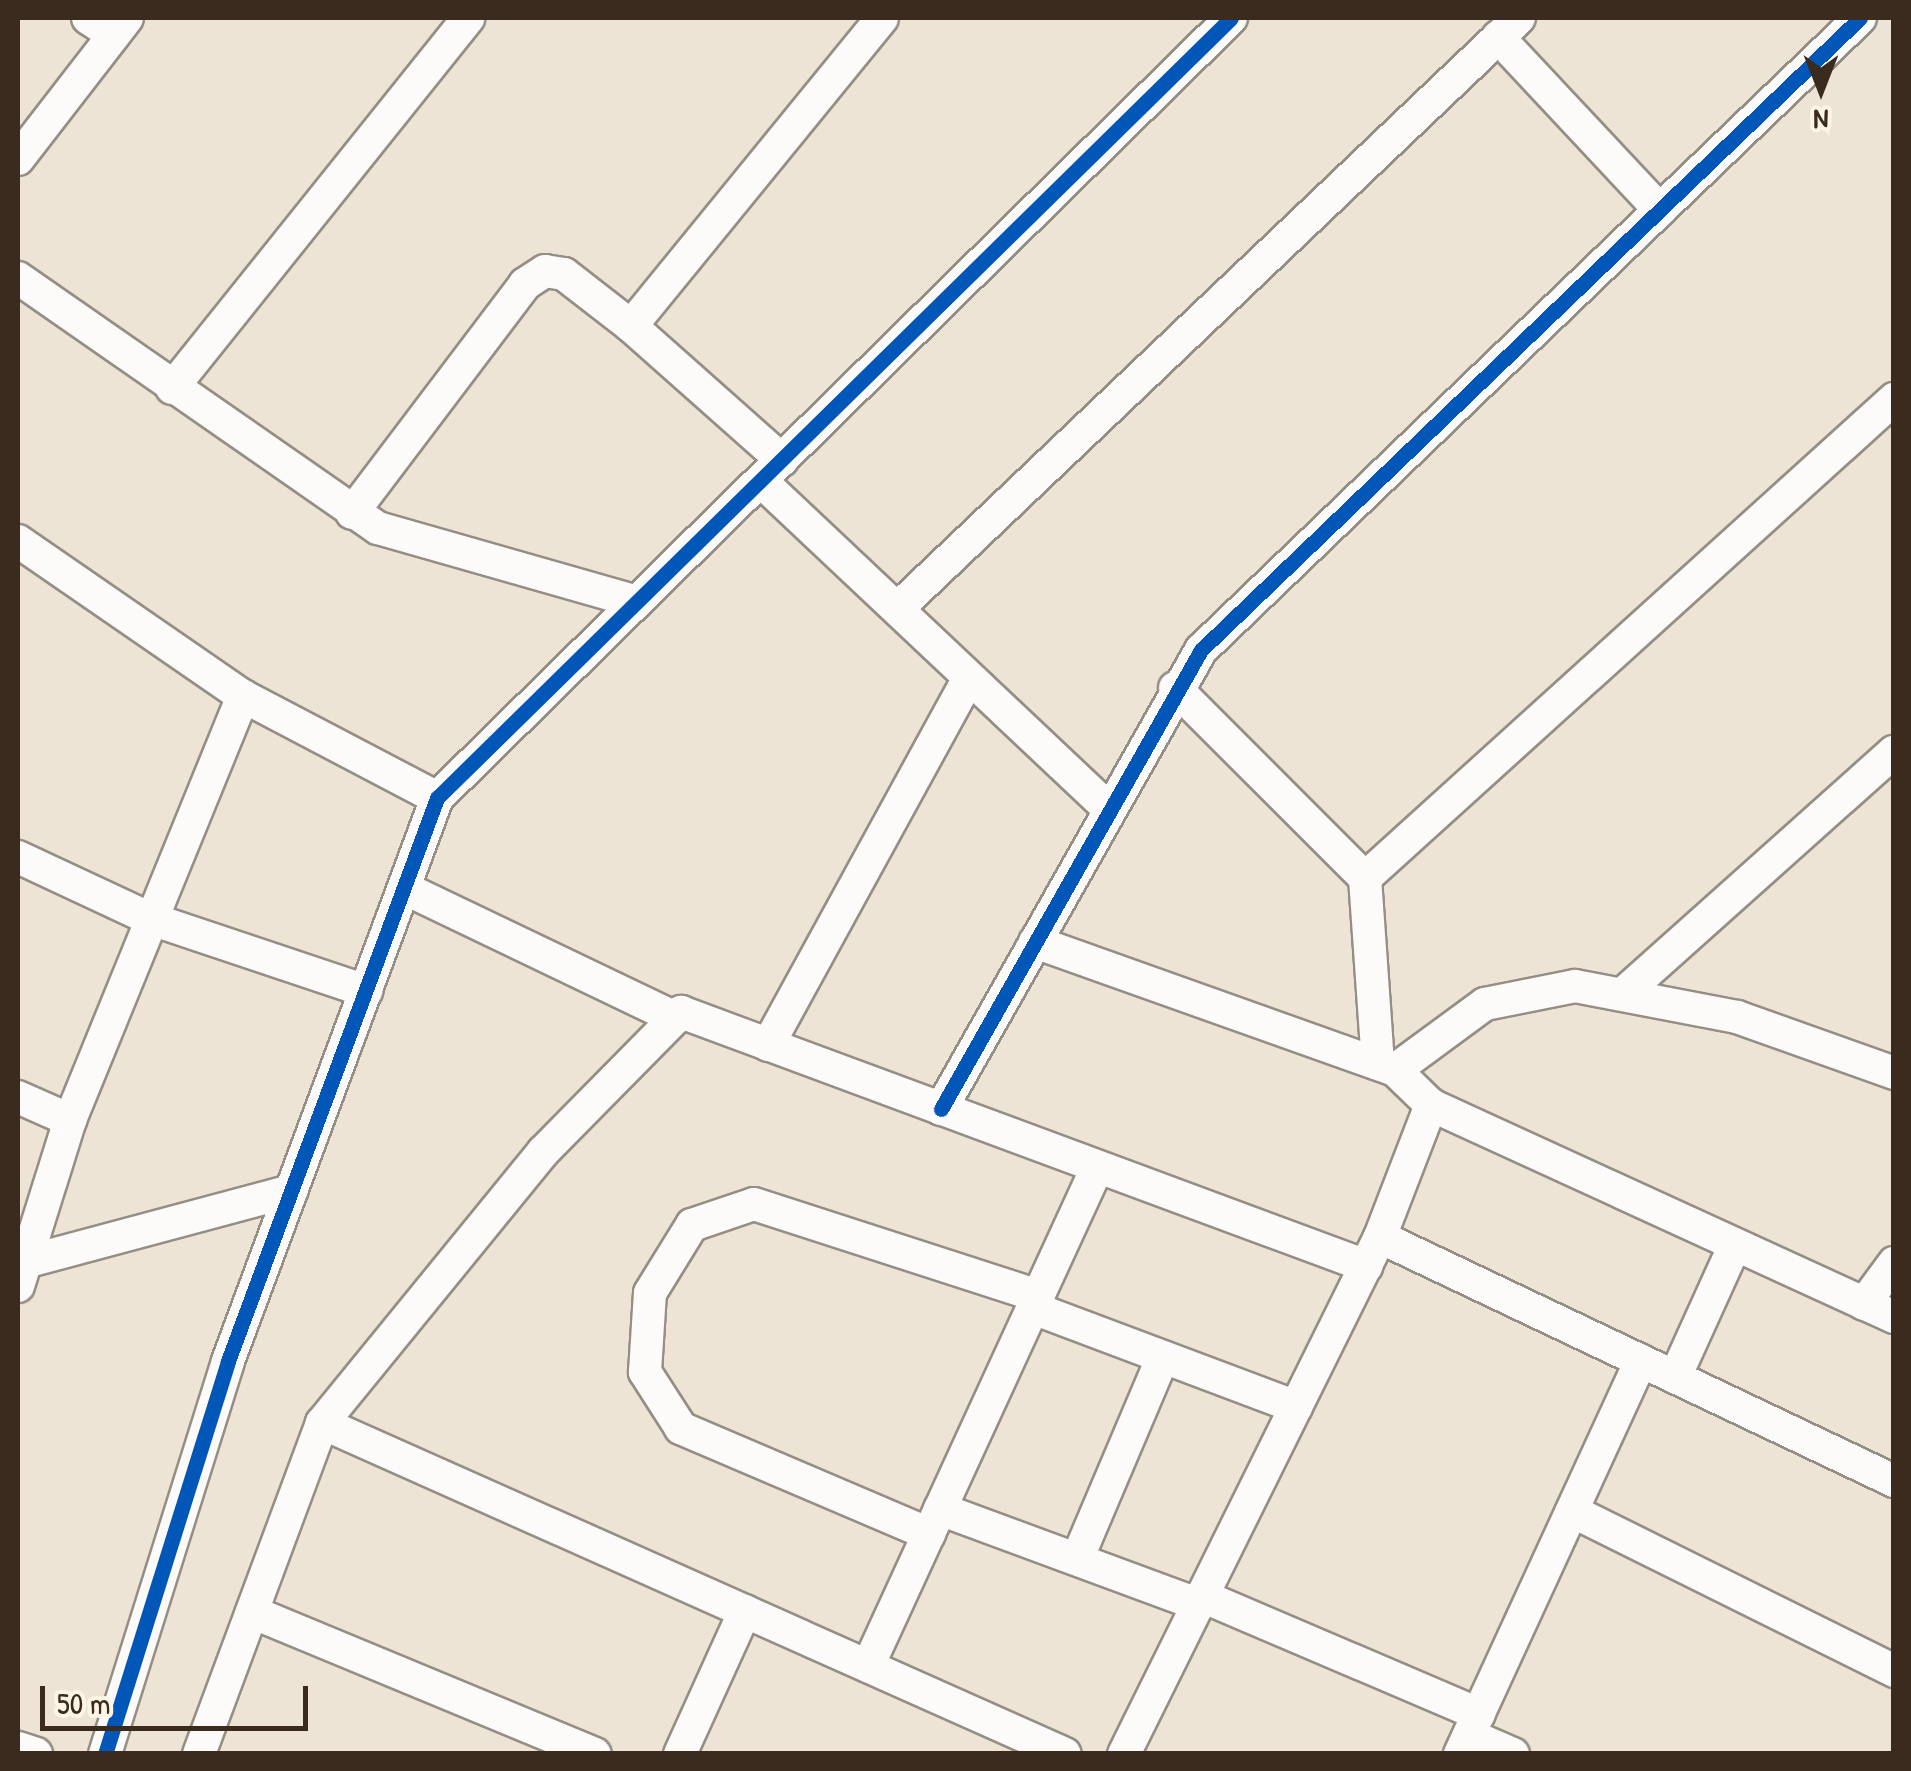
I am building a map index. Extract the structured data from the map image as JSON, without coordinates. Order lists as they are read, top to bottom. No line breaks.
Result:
{"scale_bar":"50 m","north":"bottom"}
